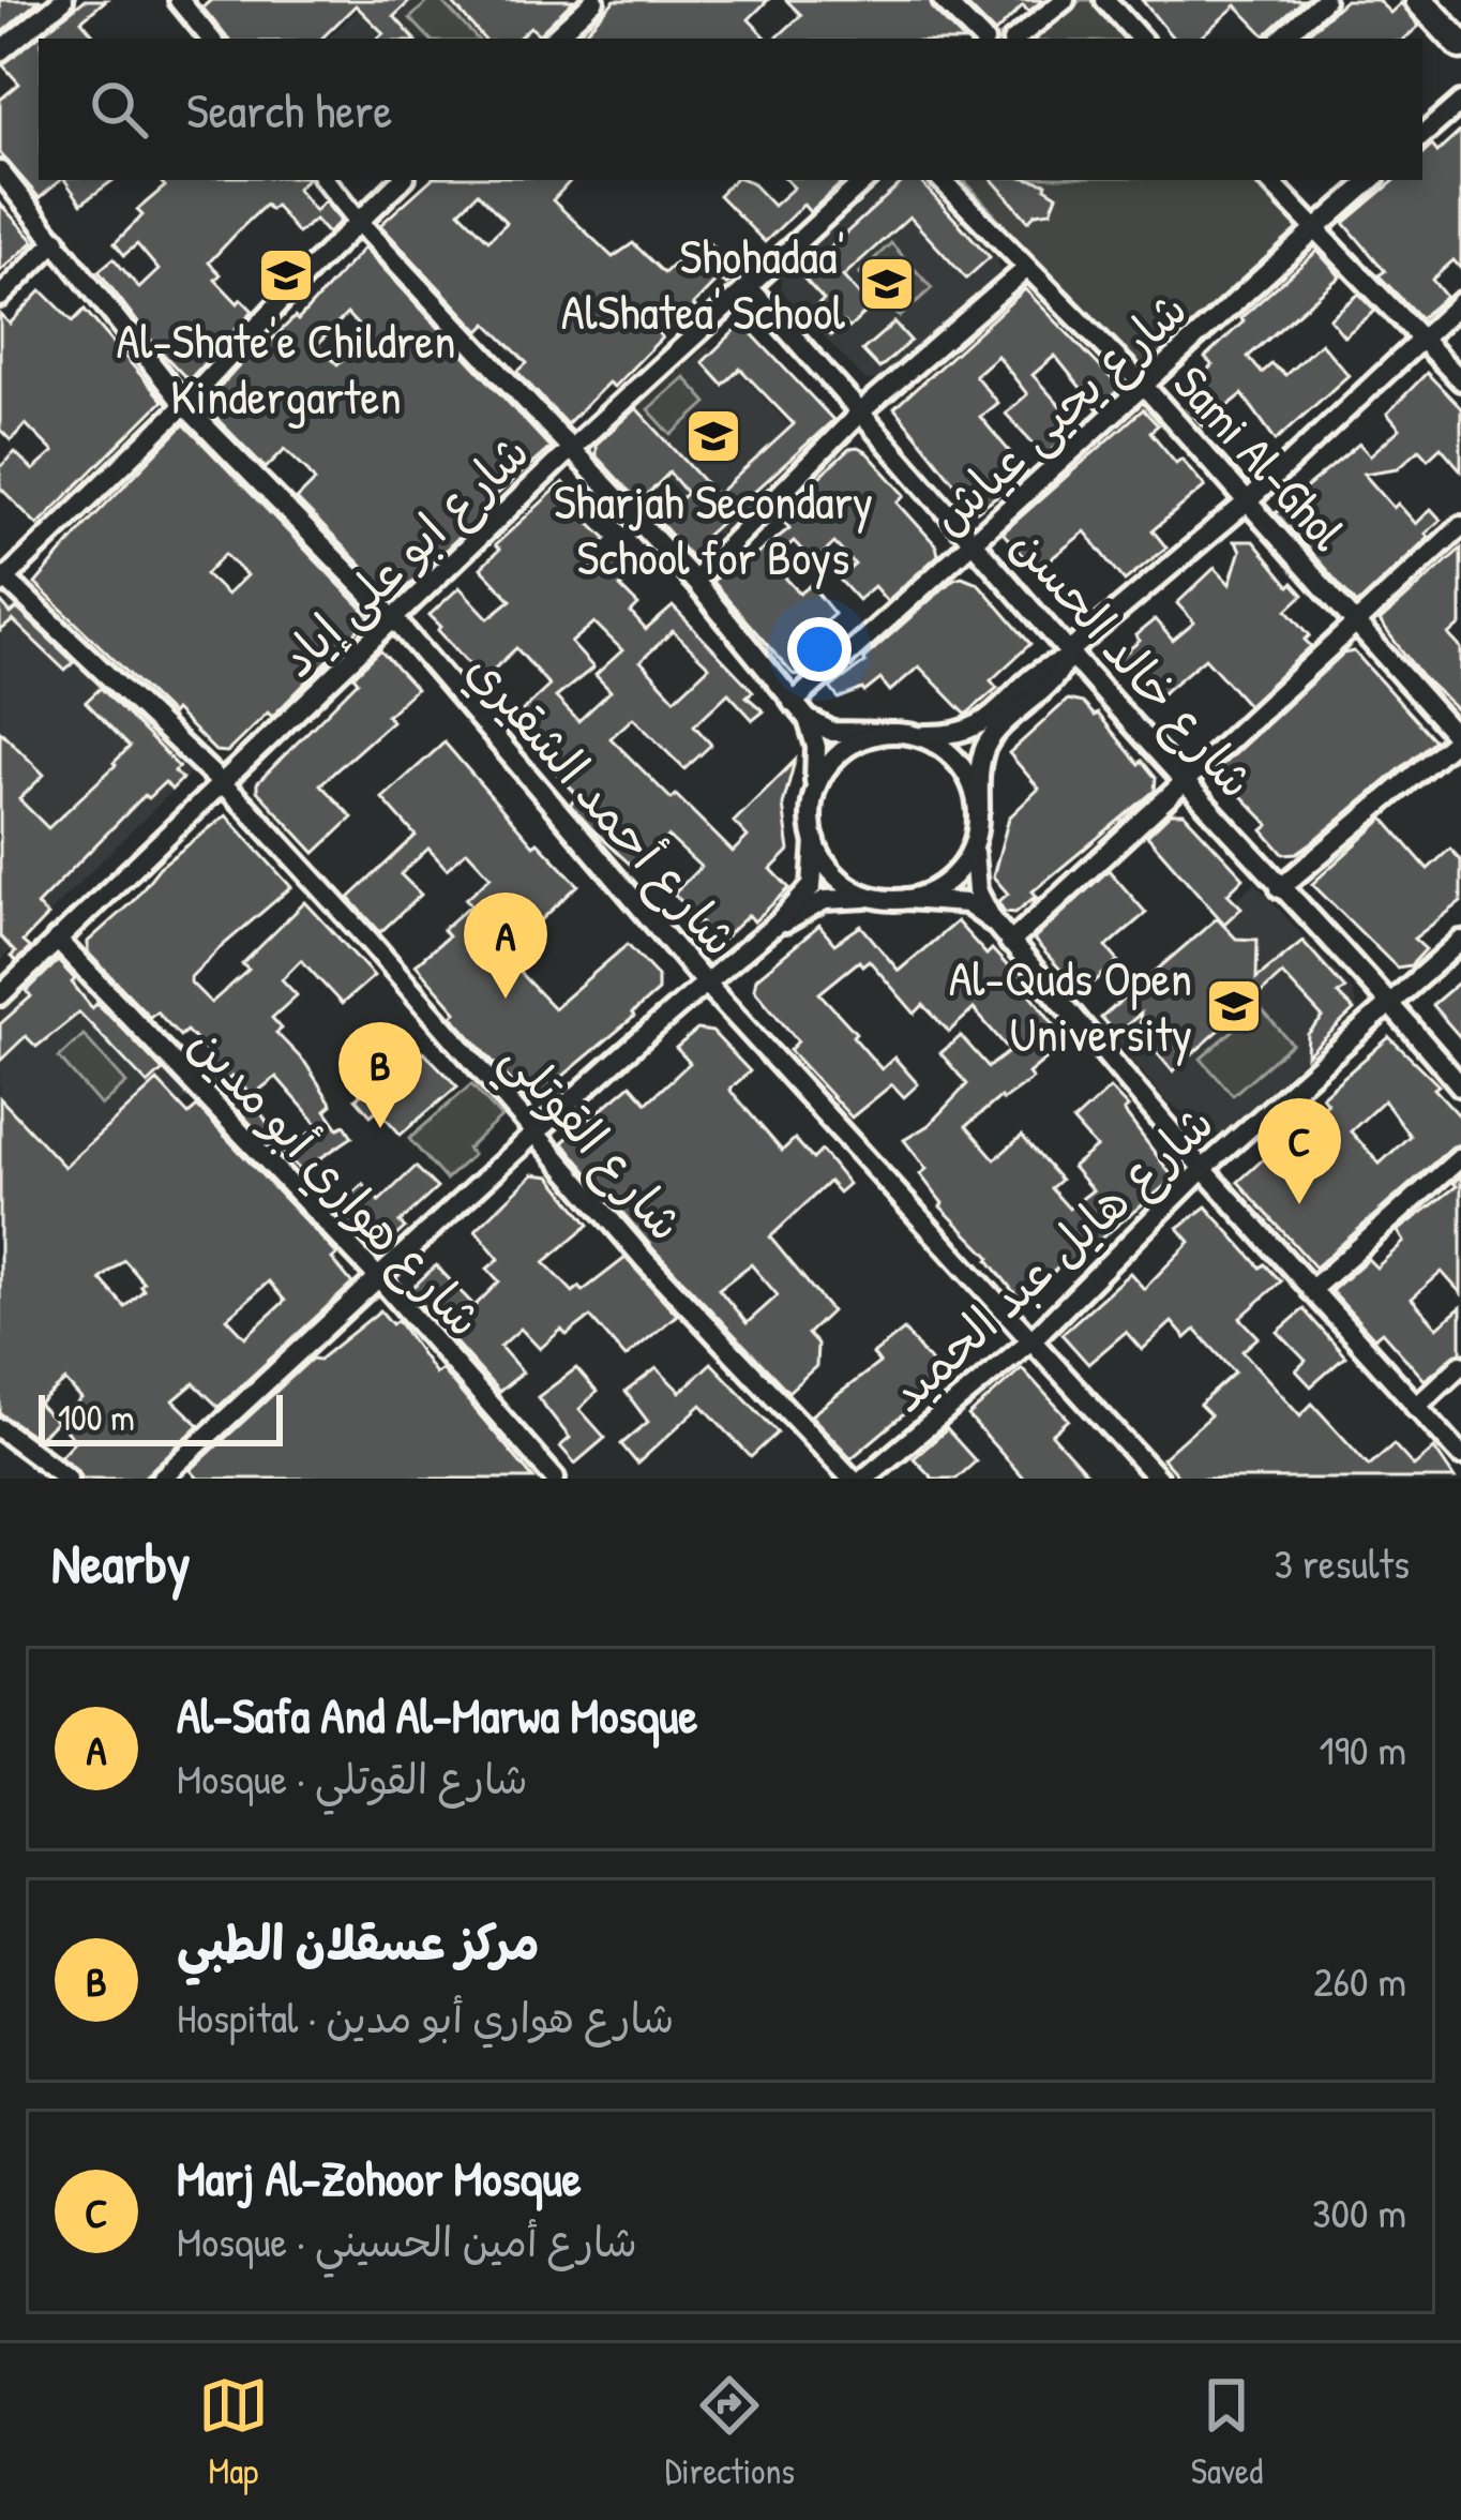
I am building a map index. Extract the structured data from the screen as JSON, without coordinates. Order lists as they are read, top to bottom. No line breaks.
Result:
{"streets":{"street":["شارع يحيى عياش","Sami Al-Ghol","شارع ابو على إياد","شارع خالد الحسن","شارع أحمد الشقيري","شارع القوتلي","شارع هواري أبو مدين","شارع هايل عبد الحميد"]},"crossings":[["شارع يحيى عياش","Sami Al-Ghol"],["شارع يحيى عياش","شارع خالد الحسن"],["شارع ابو على إياد","شارع خالد الحسن"],["شارع ابو على إياد","شارع أحمد الشقيري"],["شارع ابو على إياد","شارع القوتلي"],["شارع ابو على إياد","شارع هواري أبو مدين"],["شارع خالد الحسن","شارع هايل عبد الحميد"],["شارع أحمد الشقيري","شارع هايل عبد الحميد"]],"places":{"school or university":["Al-Shate'e Children Kindergarten","Shohadaa' AlShatea' School","Sharjah Secondary School for Boys","Al-Quds Open University"]},"scale_bar":"100 m","page":{"search":"Search here","pins":["A","B","C"],"scale":"100 m","heading":["Nearby","3 results"],"list":[{"mark":"A","name":"Al-Safa And Al-Marwa Mosque","note":"Mosque · شارع القوتلي","value":"190 m"},{"mark":"B","name":"مركز عسقلان الطبي","note":"Hospital · شارع هواري أبو مدين","value":"260 m"},{"mark":"C","name":"Marj Al-Zohoor Mosque","note":"Mosque · شارع أمين الحسيني","value":"300 m"}],"nav":["Map","Directions","Saved"]}}
